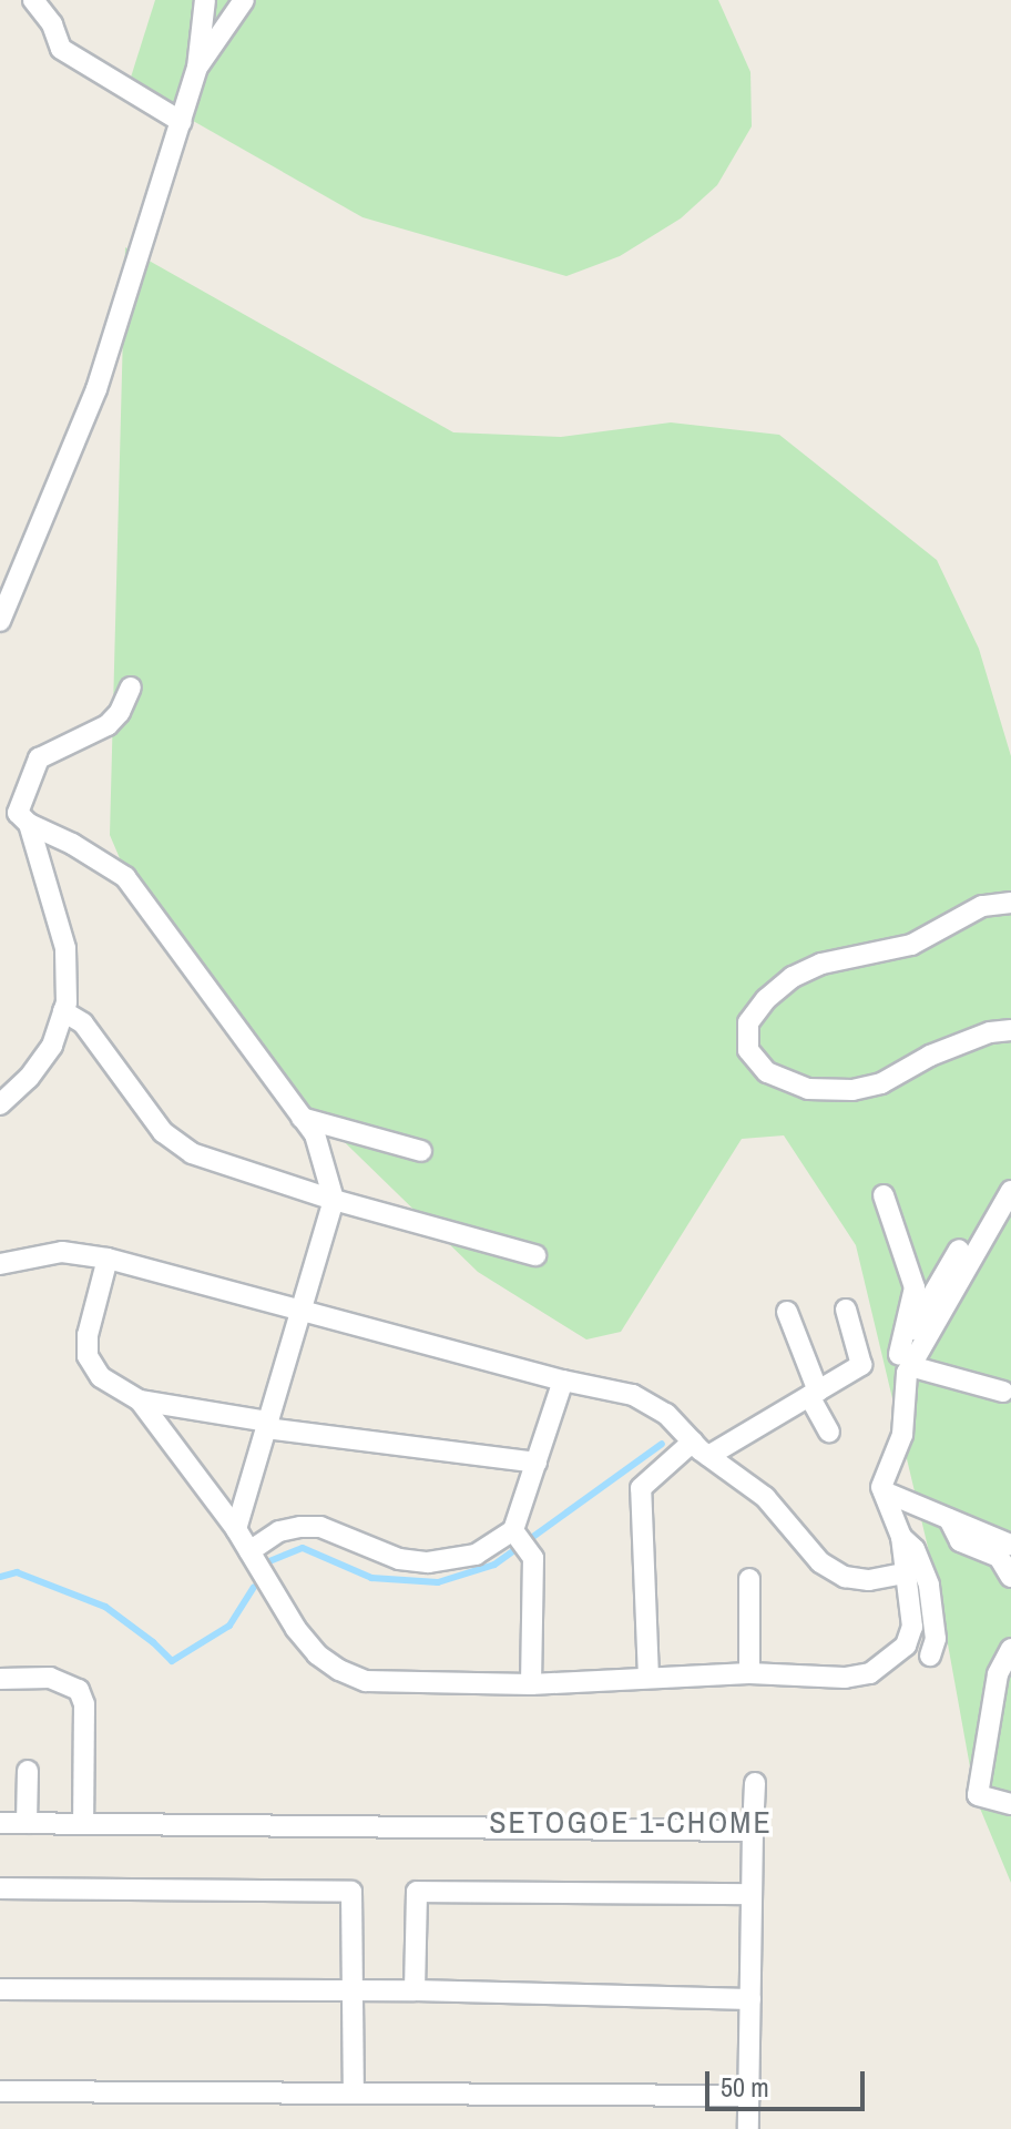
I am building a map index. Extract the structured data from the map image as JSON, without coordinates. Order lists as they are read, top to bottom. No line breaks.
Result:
{"districts":["SETOGOE 1-CHOME"],"scale_bar":"50 m"}
